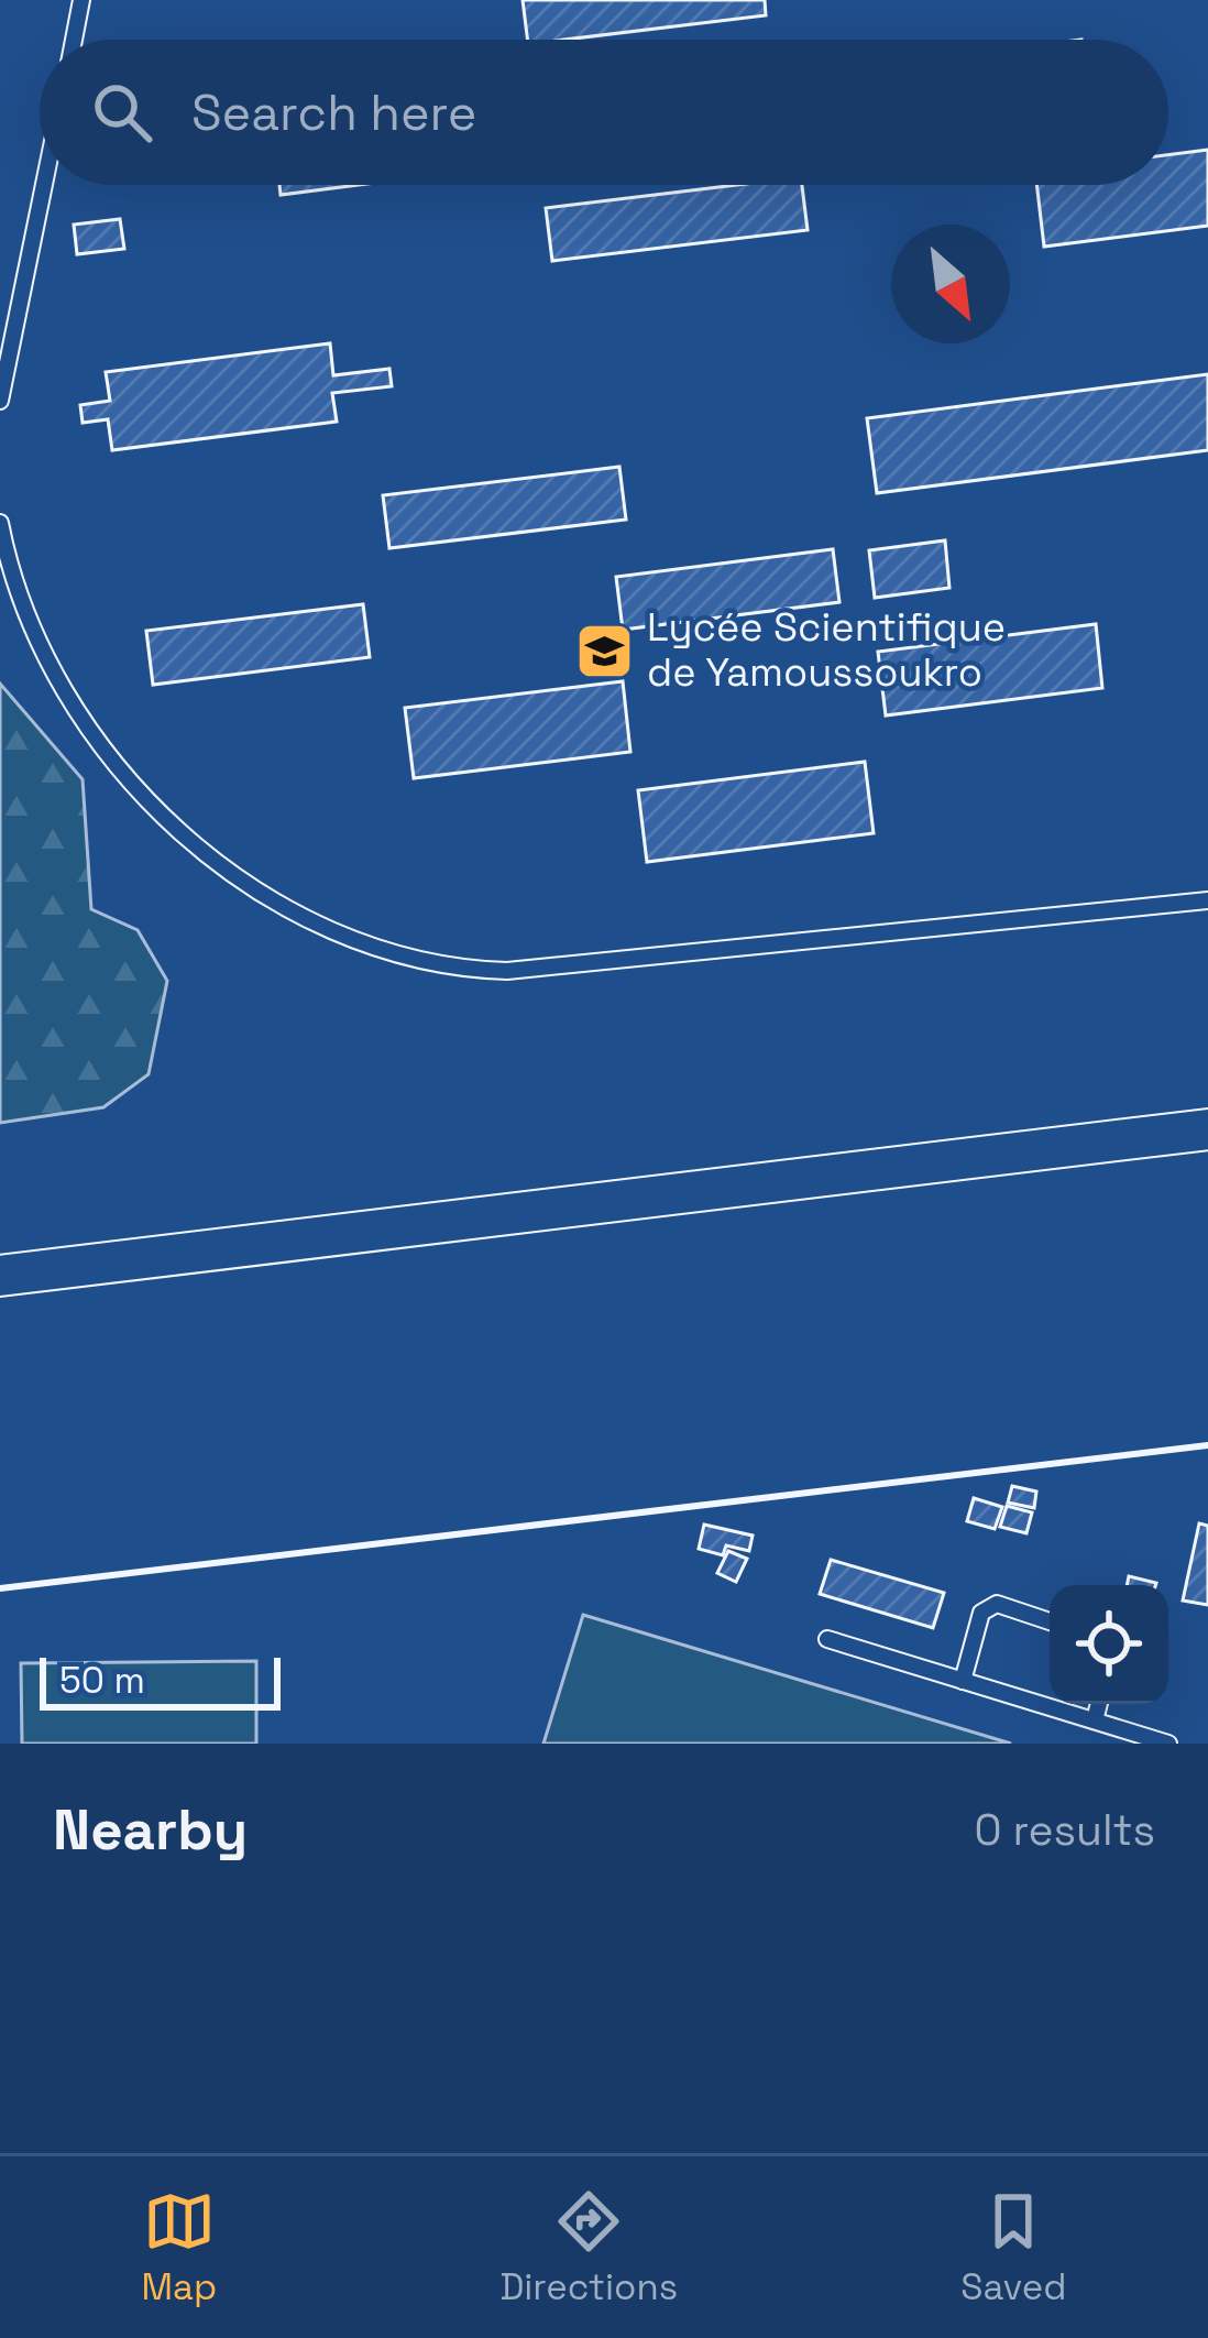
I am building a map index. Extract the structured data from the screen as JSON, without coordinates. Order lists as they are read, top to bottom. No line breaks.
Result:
{"places":{"school or university":["Lycée Scientifique de Yamoussoukro"]},"scale_bar":"50 m","north":"bottom right","page":{"search":"Search here","scale":"50 m","heading":["Nearby","0 results"],"nav":["Map","Directions","Saved"]}}
